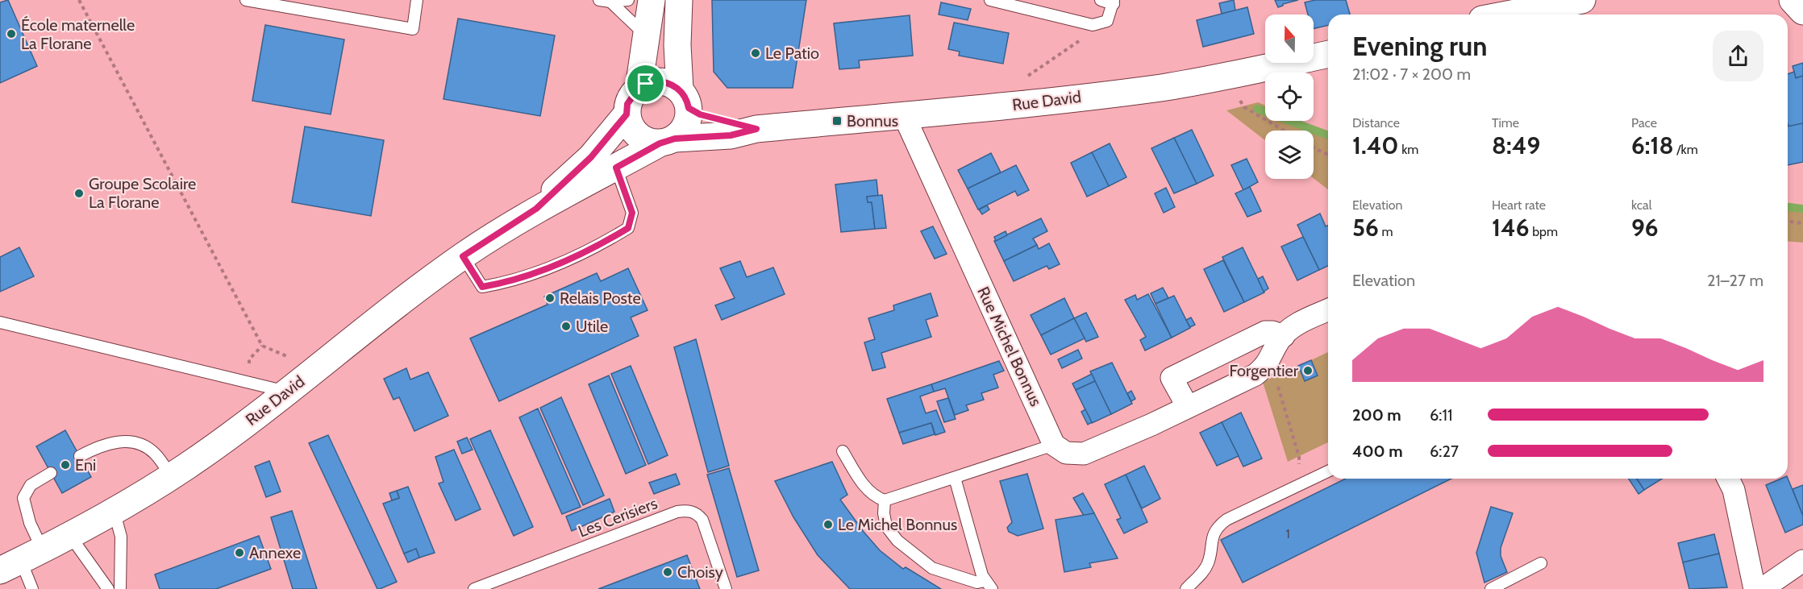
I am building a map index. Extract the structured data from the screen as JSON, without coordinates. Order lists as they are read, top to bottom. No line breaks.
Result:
{"streets":{"main road":["Rue David"],"street":["Rue Michel Bonnus"],"lane":["Les Cerisiers"]},"crossings":[["Rue David","Rue Michel Bonnus"]],"places":{"other":["École maternelle La Florane","Le Patio","Groupe Scolaire La Florane","Relais Poste","Utile","Forgentier","Eni","Le Michel Bonnus","Annexe","Choisy"],"transit":["Bonnus"]},"house_numbers":["1"],"north":"top","page":{"heading":["Evening run","21:02 · 7 × 200 m"],"stats":[["Distance","1.40 km"],["Time","8:49"],["Pace","6:18 /km"],["Elevation","56 m"],["Heart rate","146 bpm"],["kcal","96"]],"chart":["Elevation","21–27 m"],"list":[{"name":"200 m","note":"6:11"},{"name":"400 m","note":"6:27"}]}}
